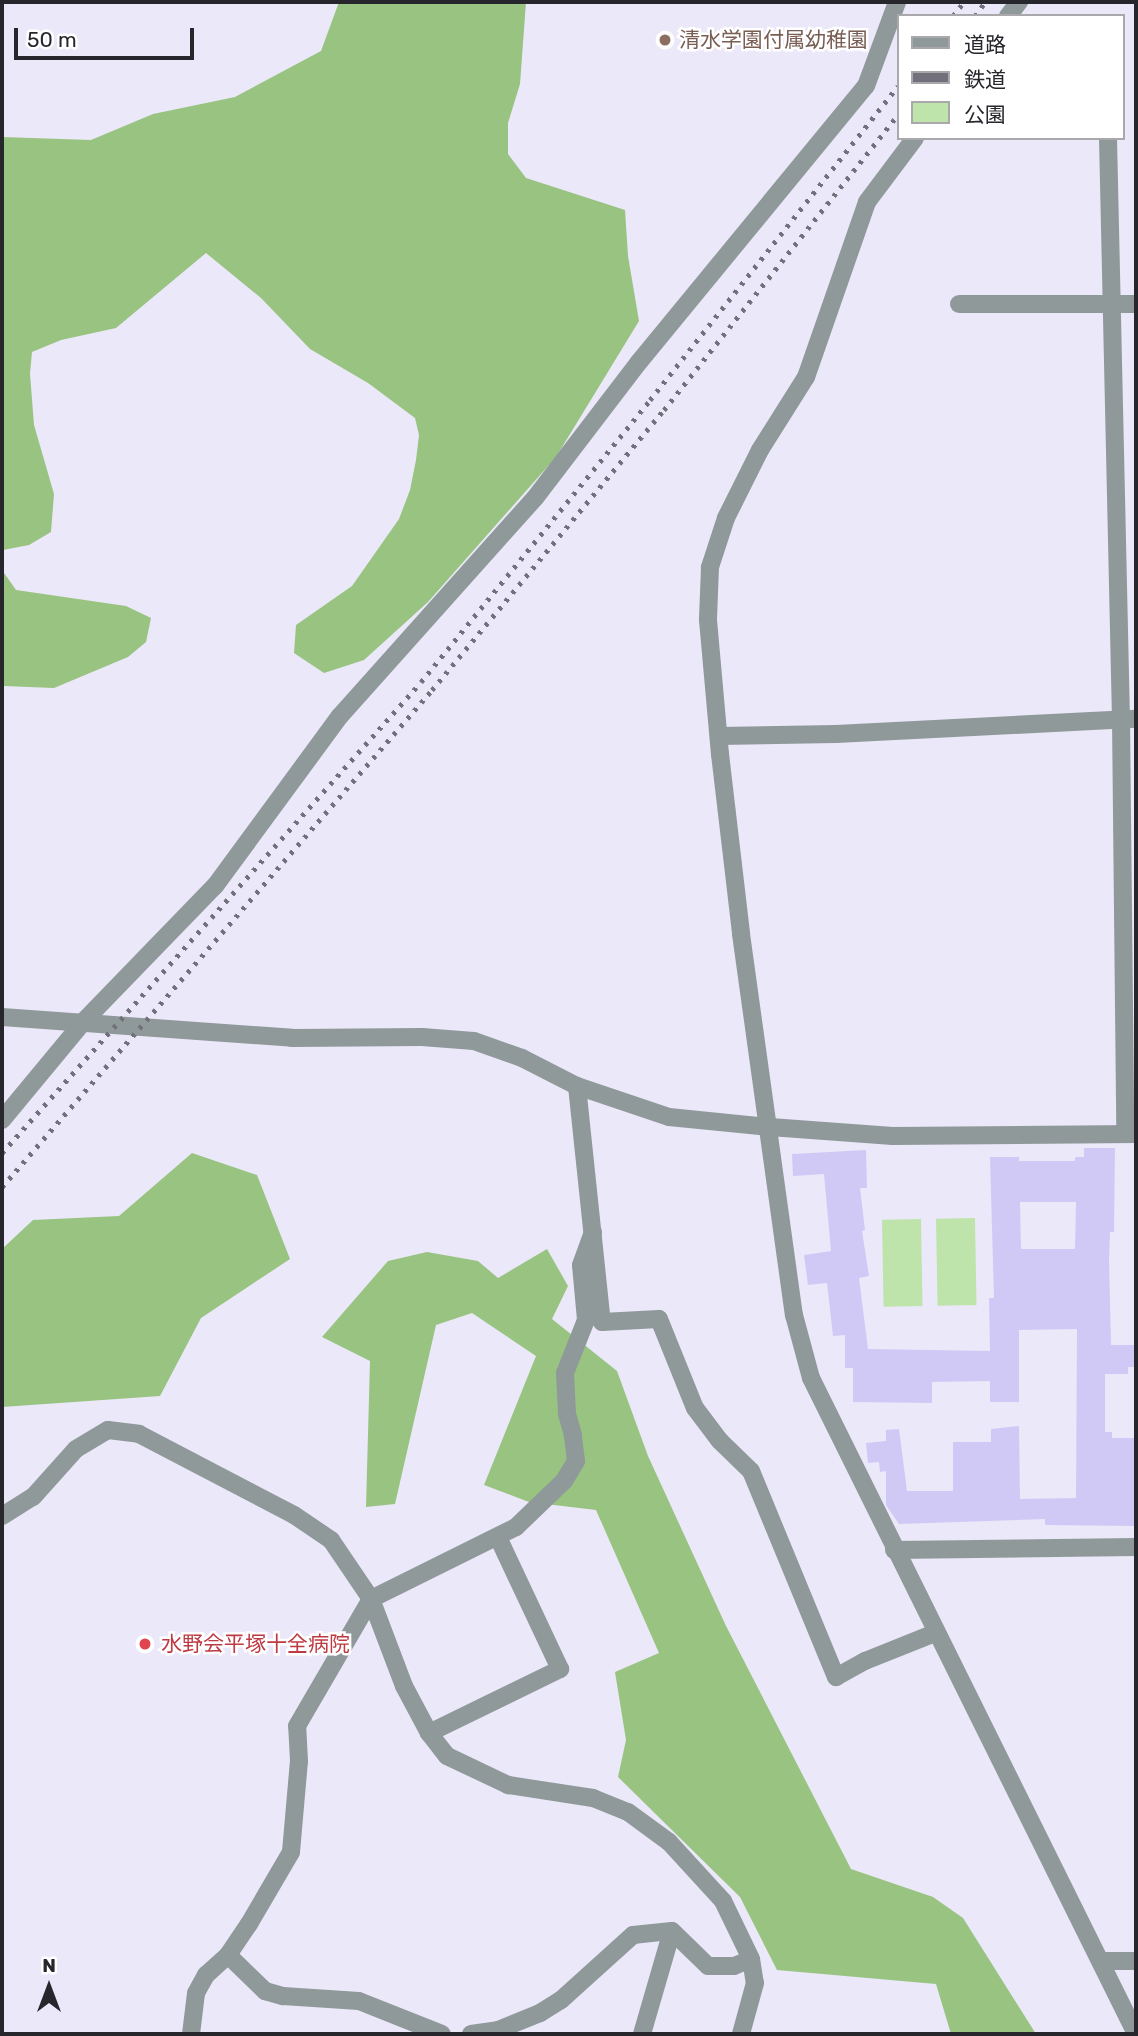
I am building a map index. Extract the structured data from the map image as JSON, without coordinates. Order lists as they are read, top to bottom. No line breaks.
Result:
{"places":["清水学園付属幼稚園","水野会平塚十全病院"],"legend":["道路","鉄道","公園"],"scale_bar":"50 m","north":"top"}
